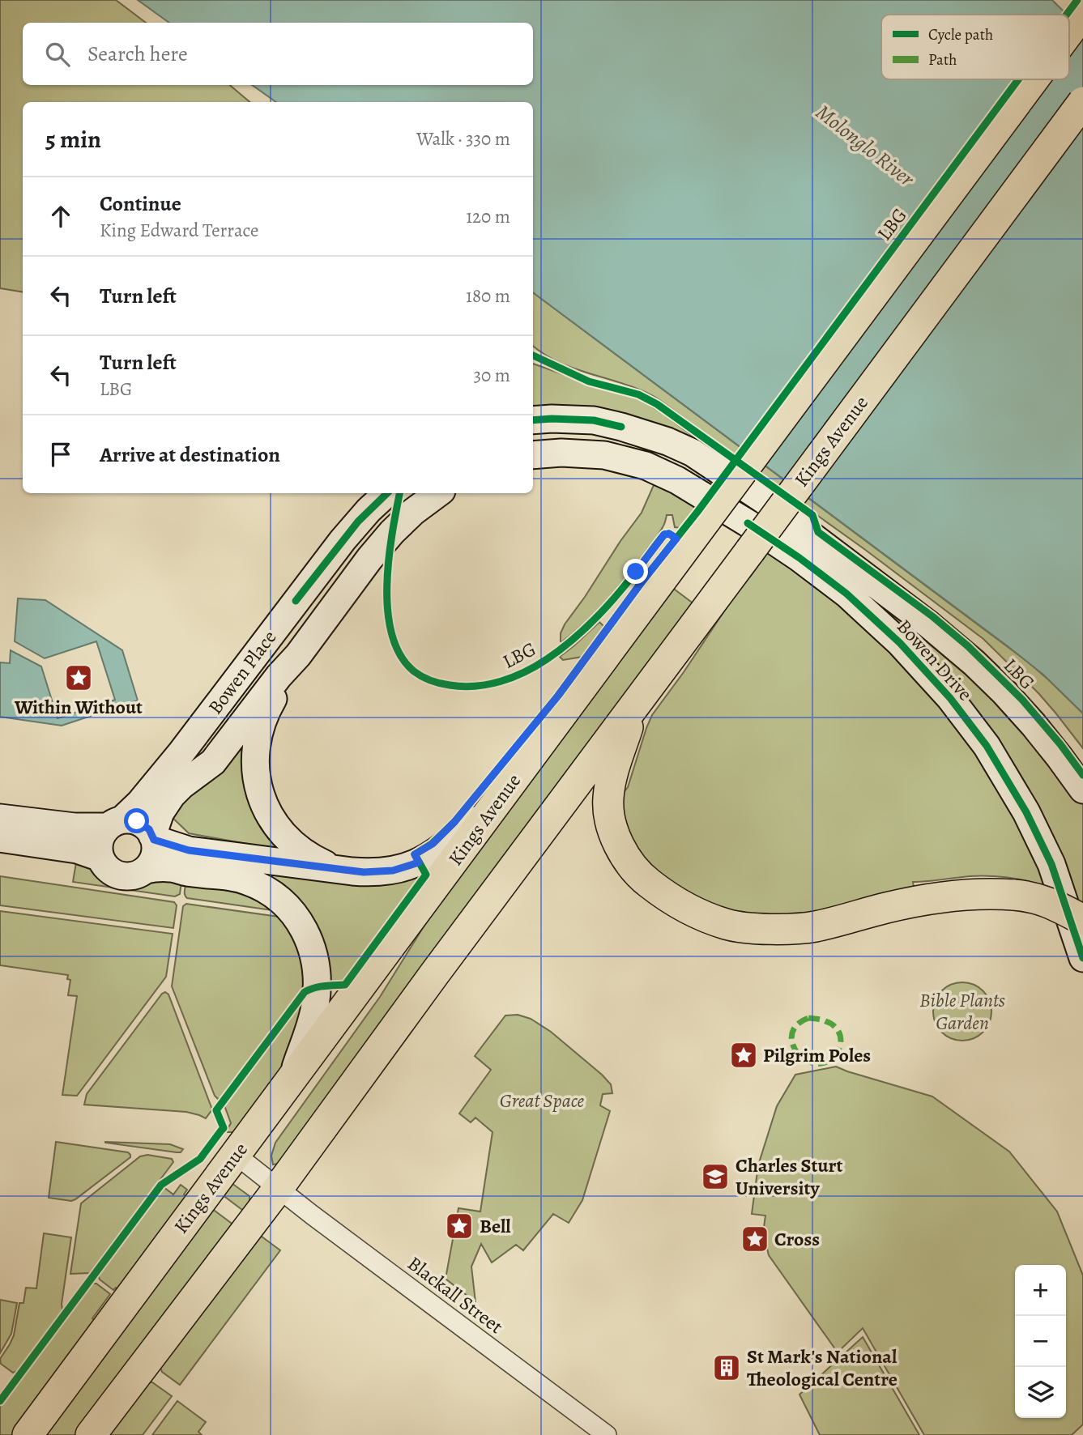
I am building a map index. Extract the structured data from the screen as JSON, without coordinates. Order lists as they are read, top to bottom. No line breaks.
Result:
{"streets":{"main road":["Kings Avenue","Bowen Drive","Bowen Place"],"street":["Blackall Street"],"cycle path":["LBG"]},"crossings":[["Kings Avenue","Blackall Street"]],"water":["Molonglo River"],"parks":["Bible Plants Garden","Great Space"],"places":{"place":["Within Without","Pilgrim Poles","Bell","Cross"],"school or university":["Charles Sturt University"],"building":["St Mark's National Theological Centre"]},"legend":["Cycle path","Path"],"page":{"search":"Search here","heading":["5 min","Walk · 330 m"],"list":[["Continue","King Edward Terrace","120 m"],["Turn left","180 m"],["Turn left","LBG","30 m"],"Arrive at destination"],"map_buttons":["+","−"]}}
